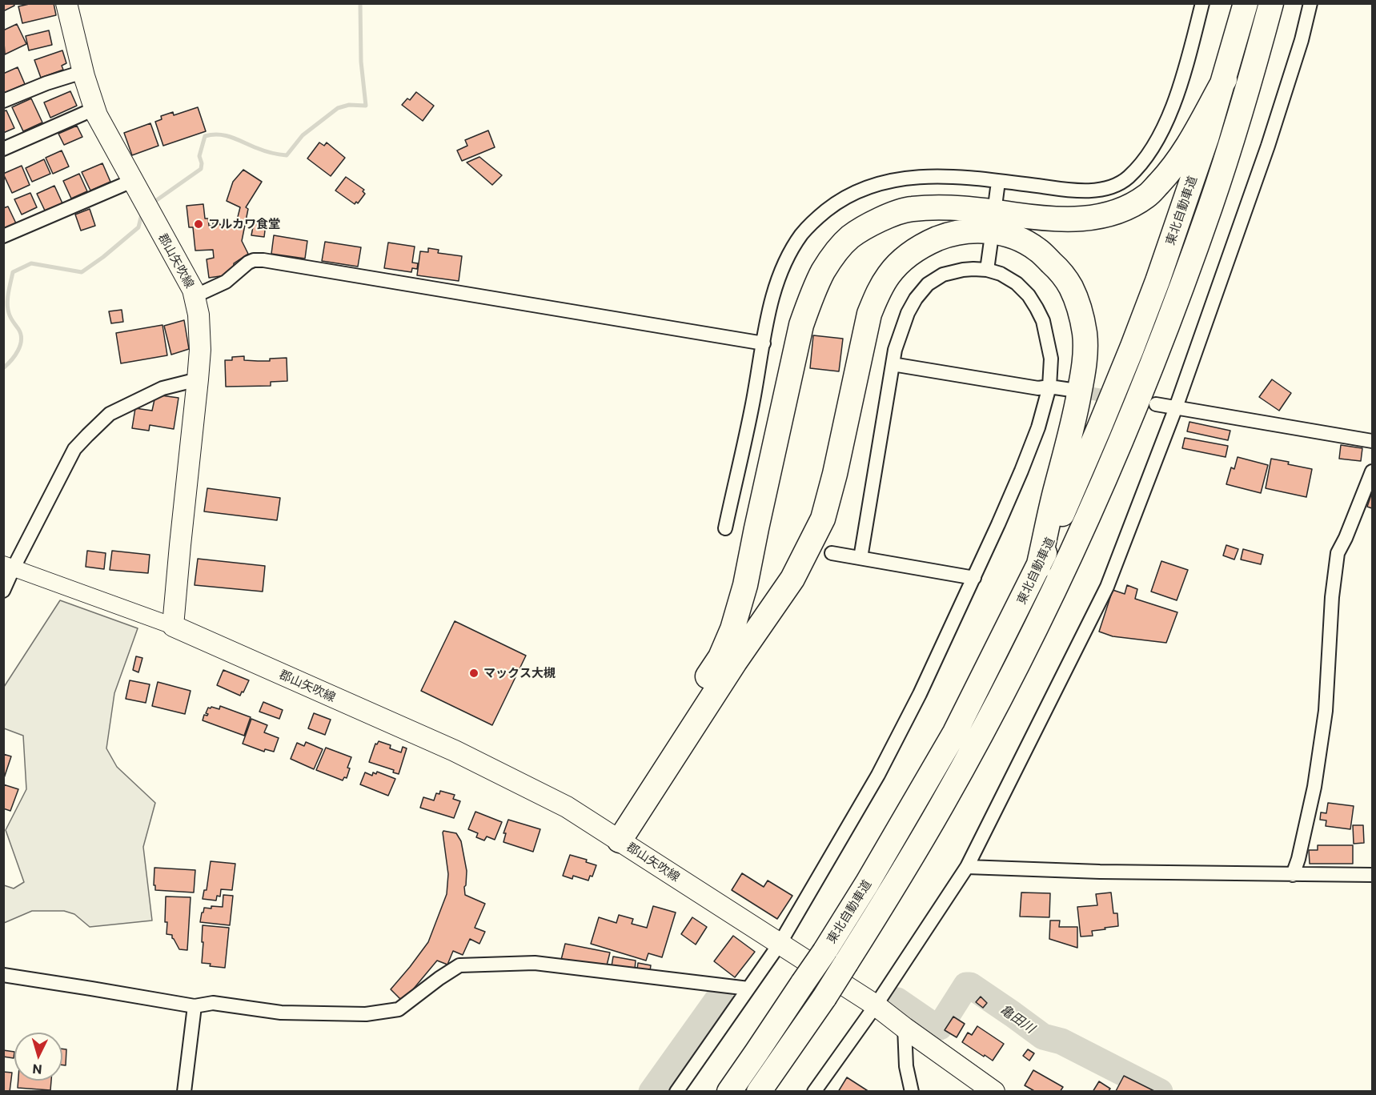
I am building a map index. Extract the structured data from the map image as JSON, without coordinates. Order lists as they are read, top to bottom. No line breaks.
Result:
{"streets":{"highway":["東北自動車道"],"main road":["郡山矢吹線"]},"water":["亀田川"],"places":["フルカワ食堂","マックス大槻"],"north":"bottom"}
